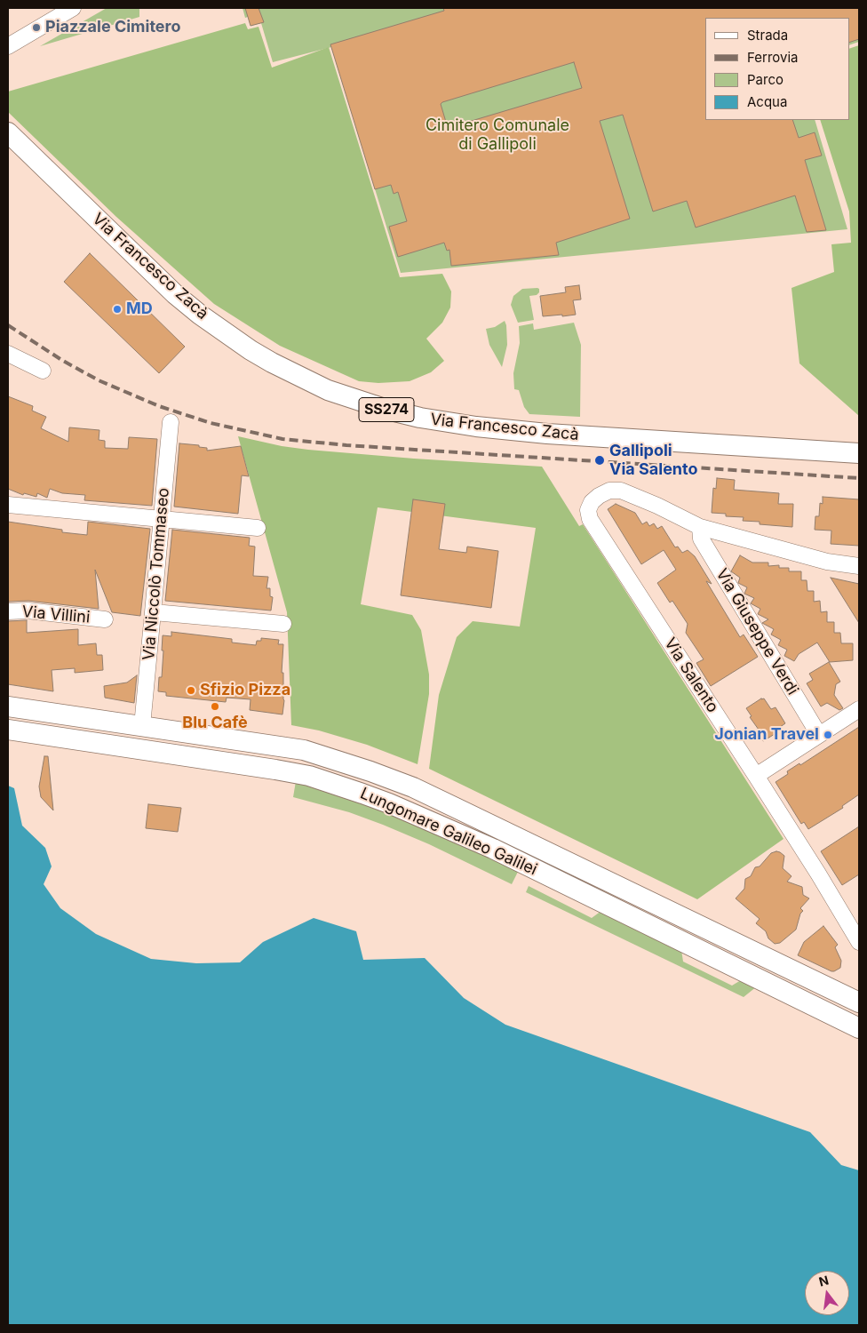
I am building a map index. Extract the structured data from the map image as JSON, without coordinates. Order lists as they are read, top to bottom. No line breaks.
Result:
{"streets":{"main road":["Via Francesco Zacà","SS274","Lungomare Galileo Galilei"],"street":["Via Niccolò Tommaseo","Via Villini","Via Giuseppe Verdi","Via Salento"]},"crossings":[["Via Niccolò Tommaseo","Lungomare Galileo Galilei"],["Via Giuseppe Verdi","Via Salento"]],"parks":["Cimitero Comunale di Gallipoli"],"places":["Piazzale Cimitero","MD","Gallipoli Via Salento","Sfizio Pizza","Blu Cafè","Jonian Travel"],"legend":["Strada","Ferrovia","Parco","Acqua"],"north":"top"}
